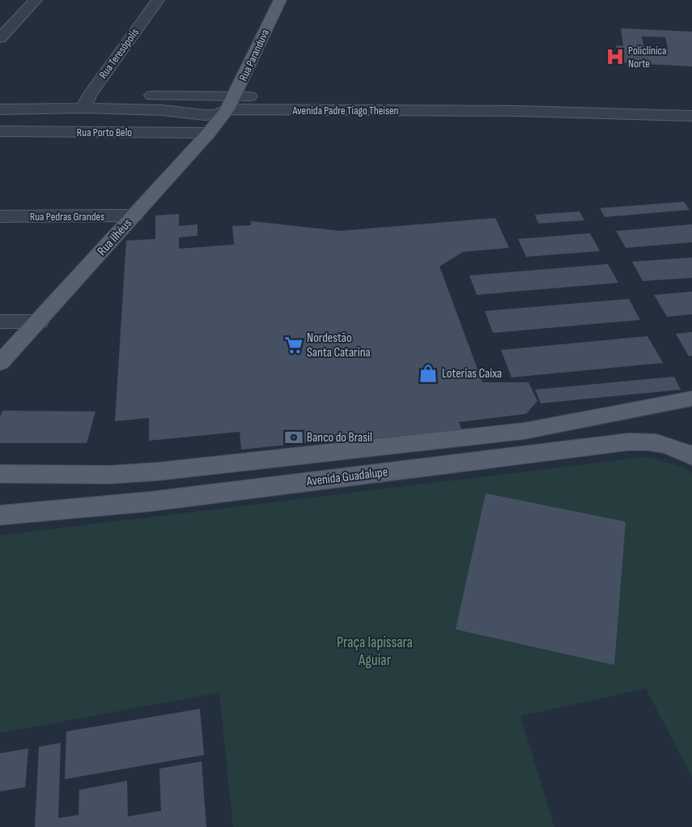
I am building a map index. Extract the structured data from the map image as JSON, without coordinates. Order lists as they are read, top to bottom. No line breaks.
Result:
{"streets":{"main road":["Rua Paranduva","Rua Ilhéus","Avenida Guadalupe"],"street":["Rua Teresópolis","Avenida Padre Tiago Theisen","Rua Porto Belo","Rua Pedras Grandes"]},"crossings":[["Rua Teresópolis","Avenida Padre Tiago Theisen"],["Rua Paranduva","Avenida Padre Tiago Theisen"],["Rua Paranduva","Rua Ilhéus"],["Avenida Padre Tiago Theisen","Rua Ilhéus"],["Rua Porto Belo","Rua Ilhéus"],["Rua Pedras Grandes","Rua Ilhéus"]],"parks":["Praça Iapissara Aguiar"],"places":{"hospital":["Policlínica Norte"],"supermarket":["Nordestão Santa Catarina"],"shop":["Loterias Caixa"],"bank":["Banco do Brasil"]}}
